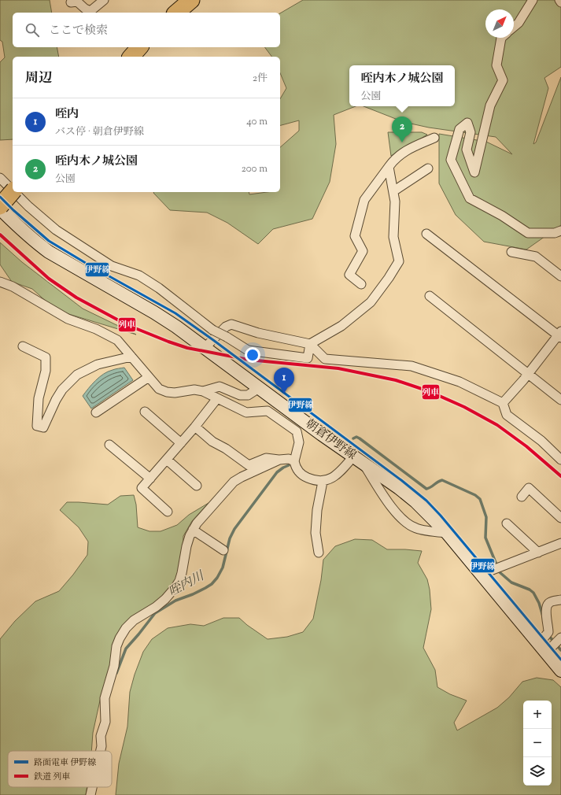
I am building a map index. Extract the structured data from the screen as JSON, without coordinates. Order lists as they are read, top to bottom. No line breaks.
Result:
{"streets":{"main road":["朝倉伊野線"]},"water":["咥内川"],"lines":["tram line 伊野線","rail line 列車"],"legend":["路面電車 伊野線","鉄道 列車"],"north":"top right","page":{"search":"ここで検索","heading":["周辺","2件"],"popup":["咥内木ノ城公園","公園"],"list":[{"mark":"1","name":"咥内","note":"バス停 · 朝倉伊野線","value":"40 m"},{"mark":"2","name":"咥内木ノ城公園","note":"公園","value":"200 m"}],"pins":["2","1"],"map_buttons":["+","−"]}}
